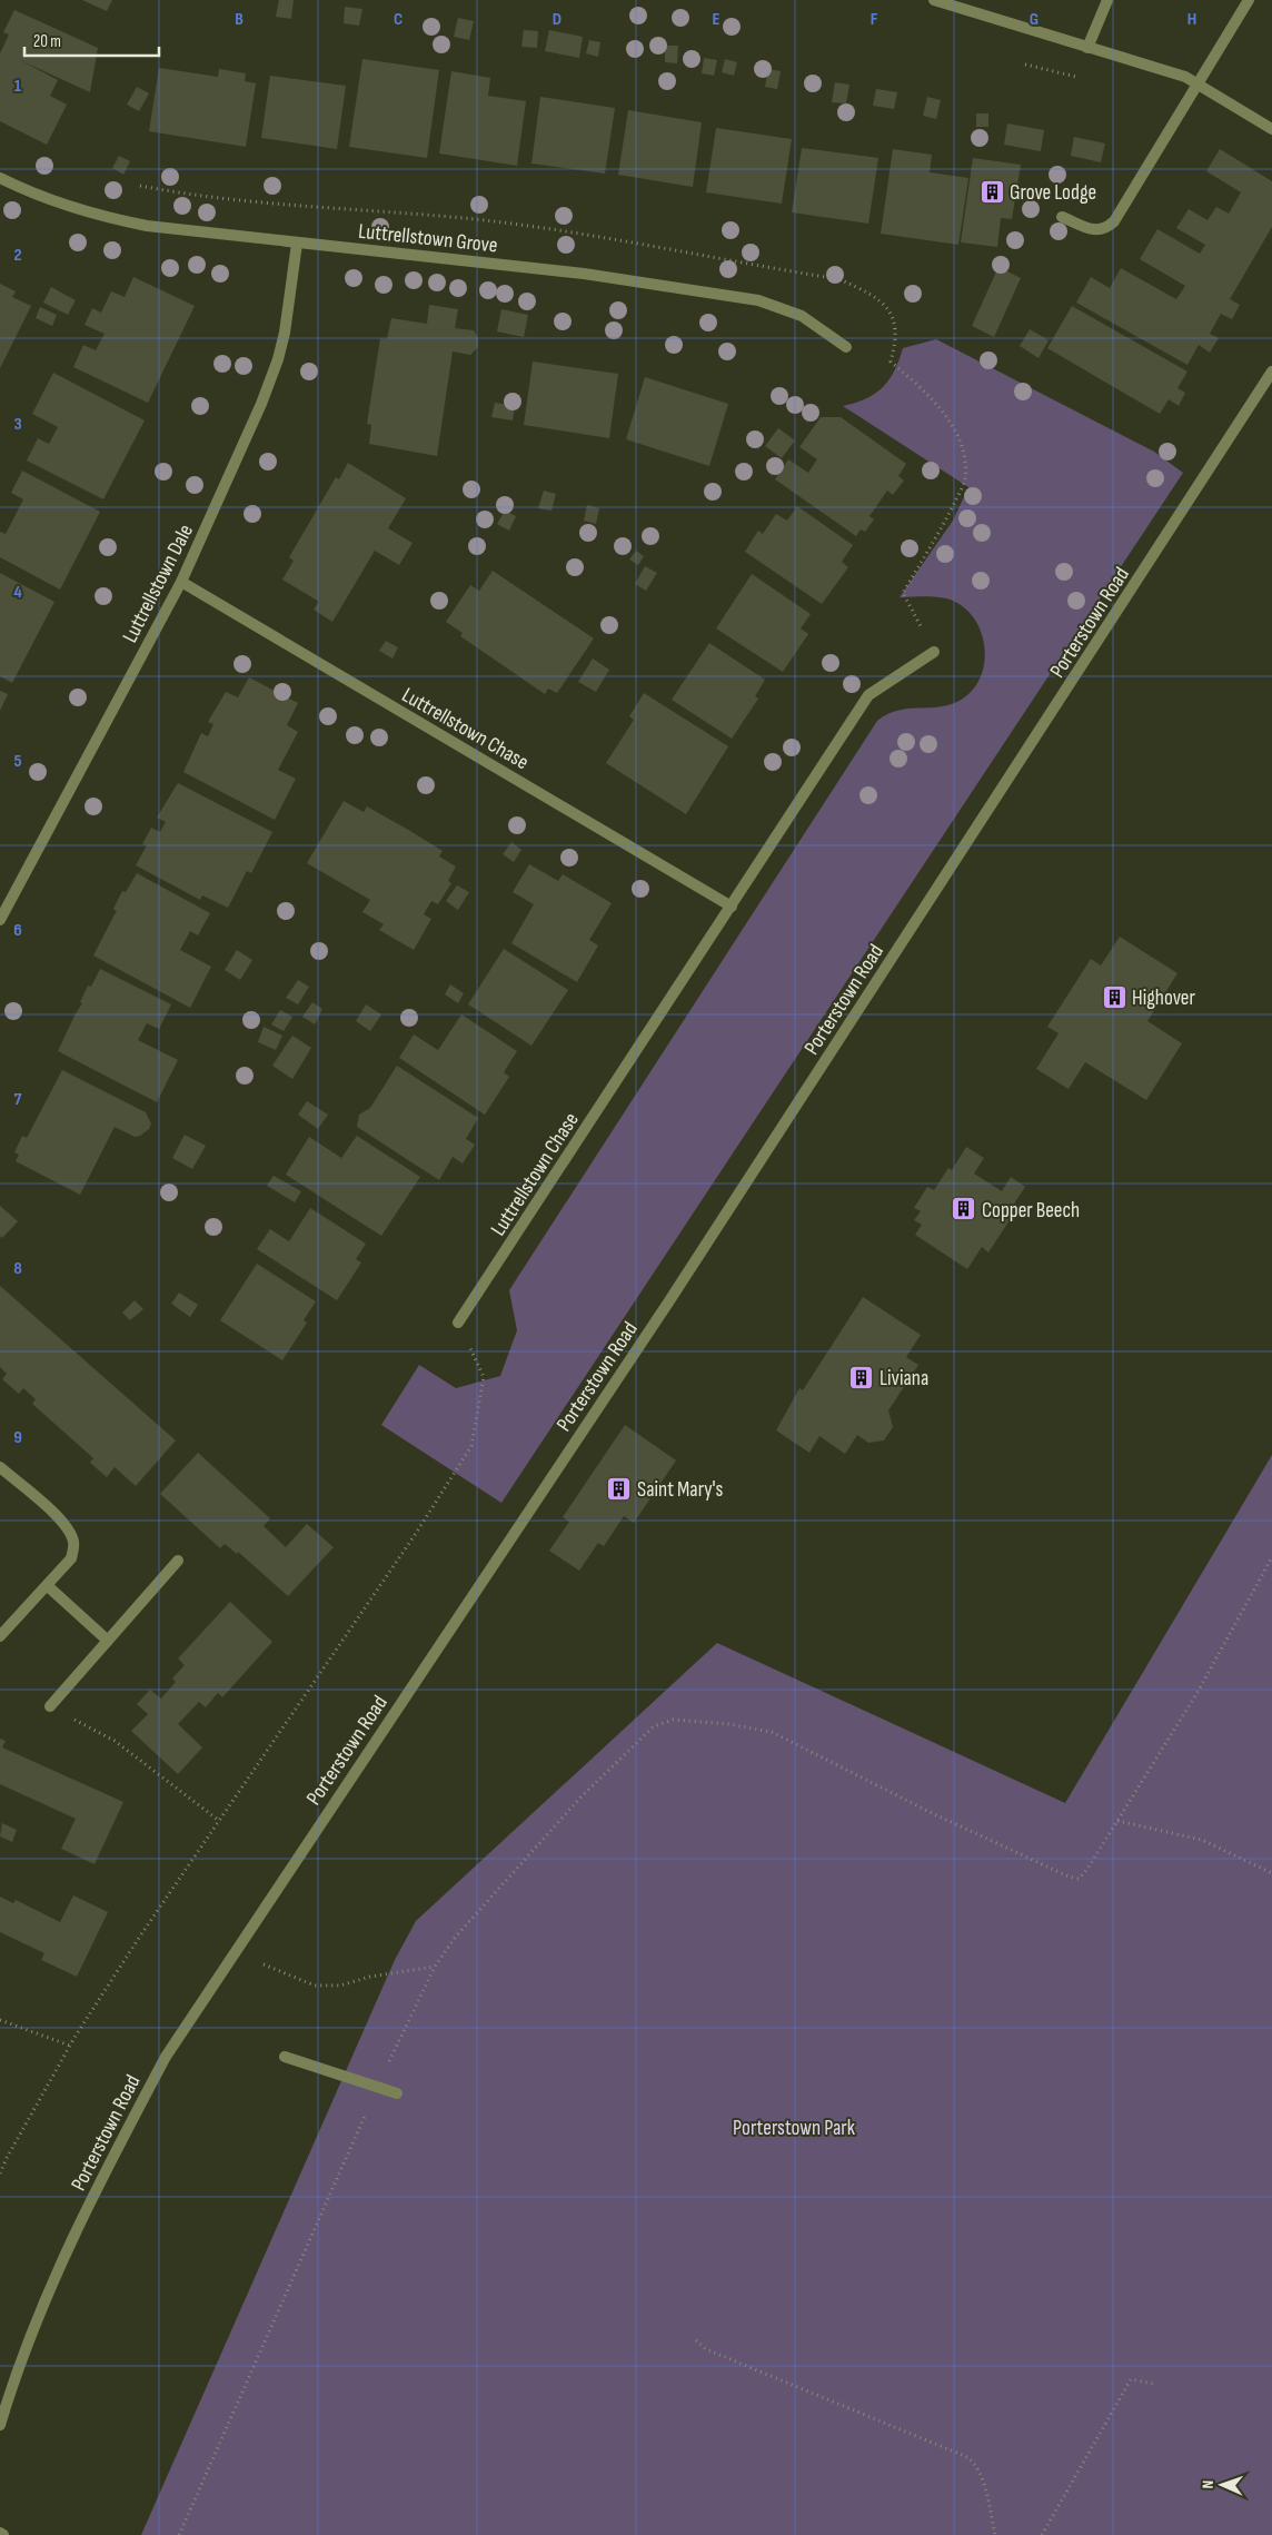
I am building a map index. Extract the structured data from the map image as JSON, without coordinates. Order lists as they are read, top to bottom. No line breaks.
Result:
{"streets":{"street":["Luttrellstown Grove","Luttrellstown Dale","Porterstown Road","Luttrellstown Chase"]},"crossings":[["Luttrellstown Grove","Luttrellstown Dale"],["Luttrellstown Dale","Luttrellstown Chase"]],"parks":["Porterstown Park"],"places":{"building":["Grove Lodge","Highover","Copper Beech","Liviana","Saint Mary's"]},"scale_bar":"20 m","north":"left","grid":{"columns":["B","C","D","E","F","G","H"],"rows":["1","2","3","4","5","6","7","8","9"]}}
